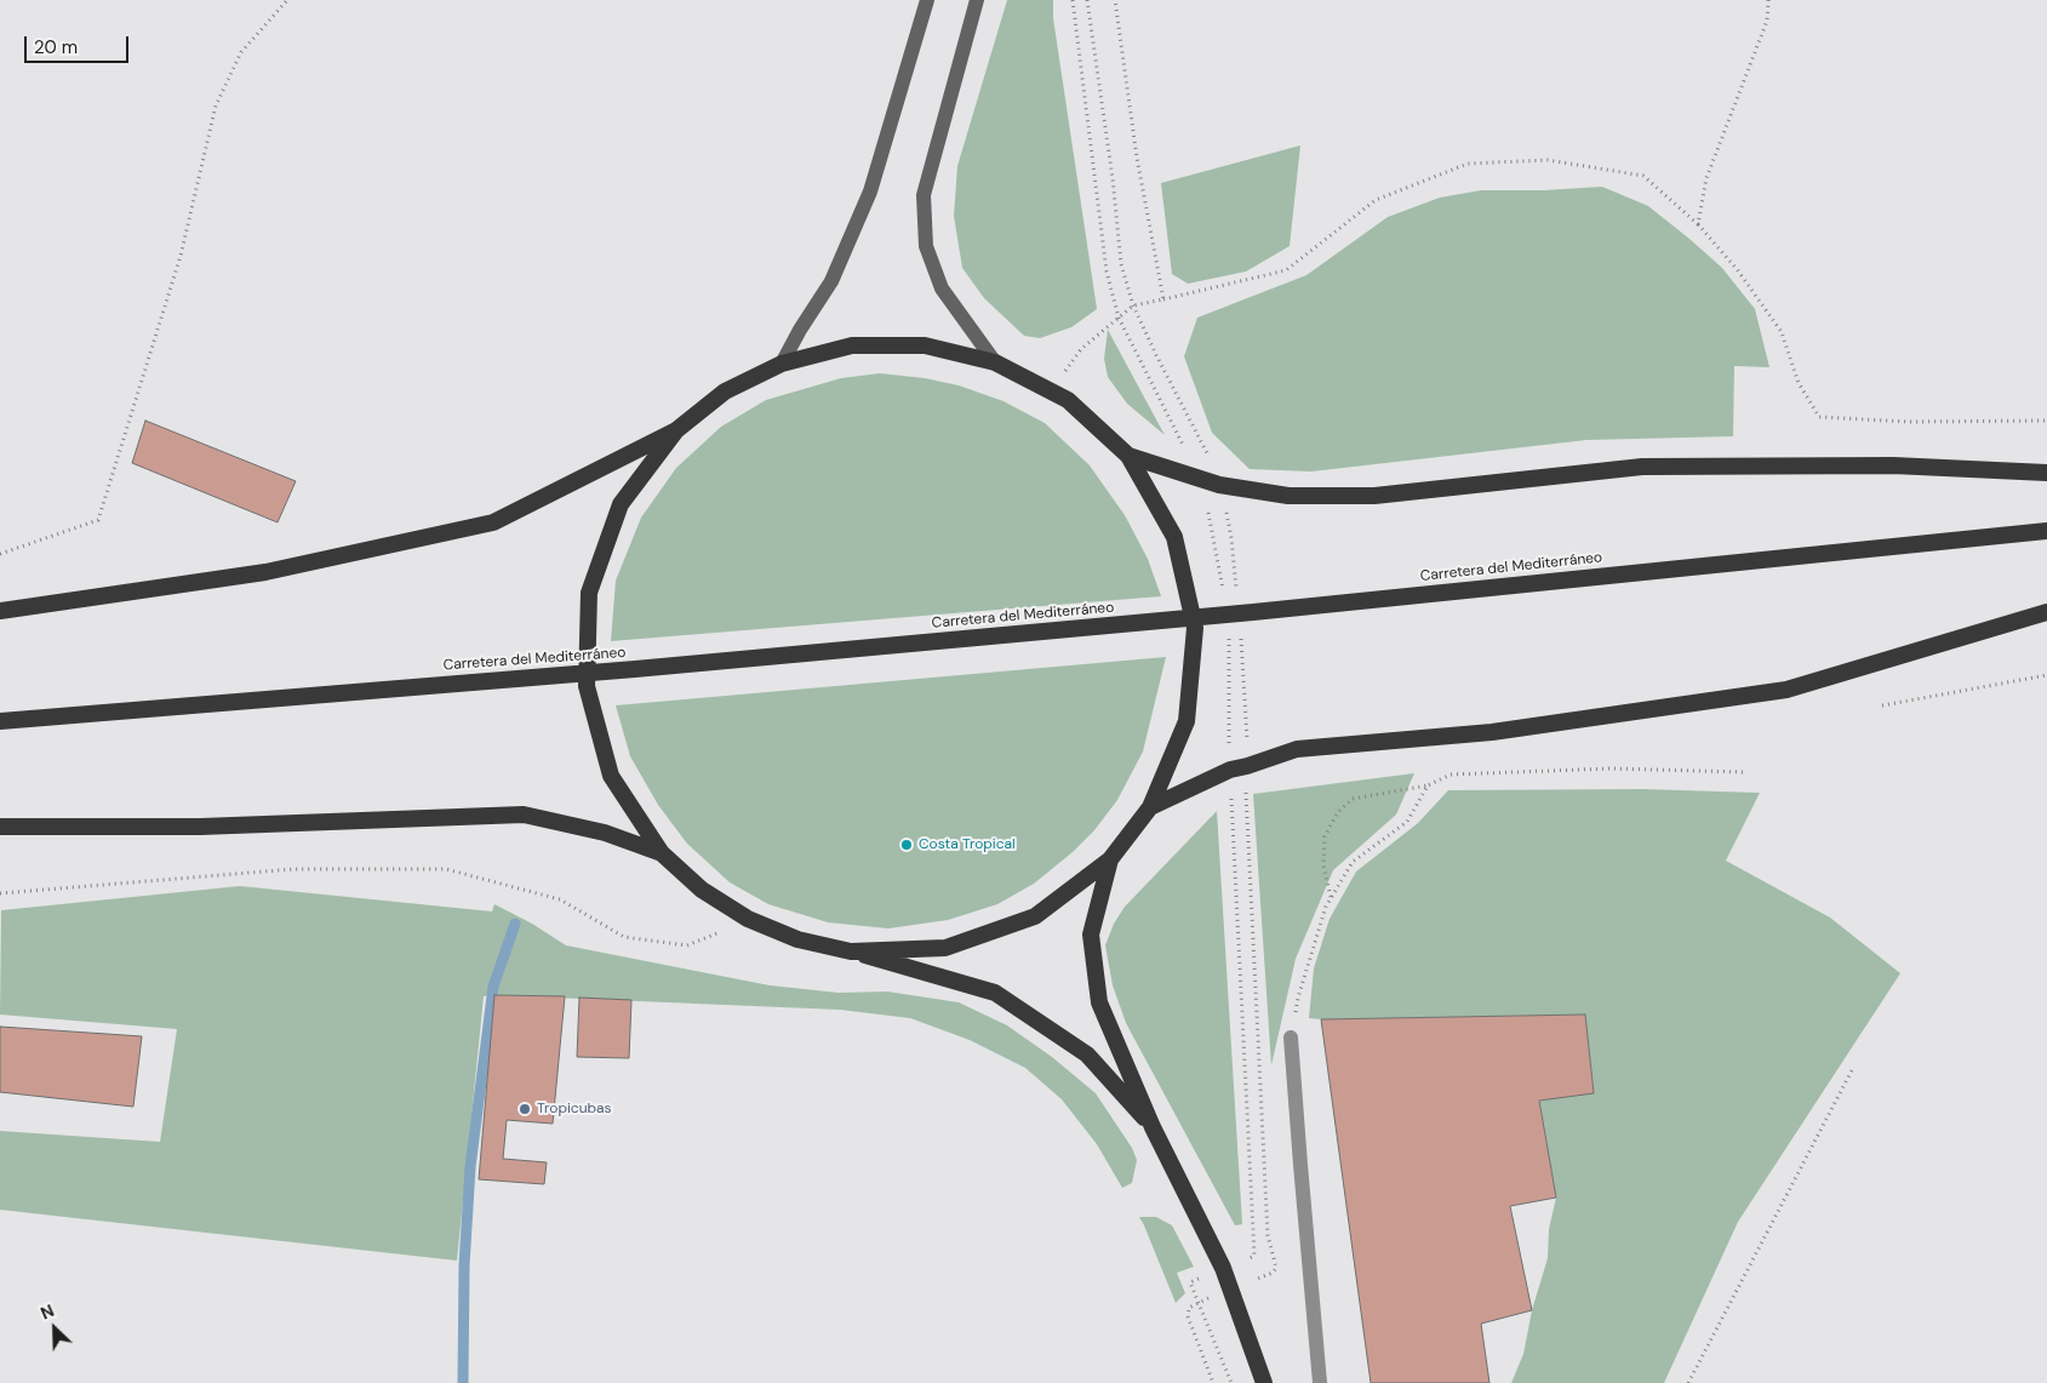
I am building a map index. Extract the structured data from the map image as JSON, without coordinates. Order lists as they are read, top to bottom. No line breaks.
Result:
{"streets":{"highway":["Carretera del Mediterráneo"]},"places":["Costa Tropical","Tropicubas"],"scale_bar":"20 m","north":"top left"}
